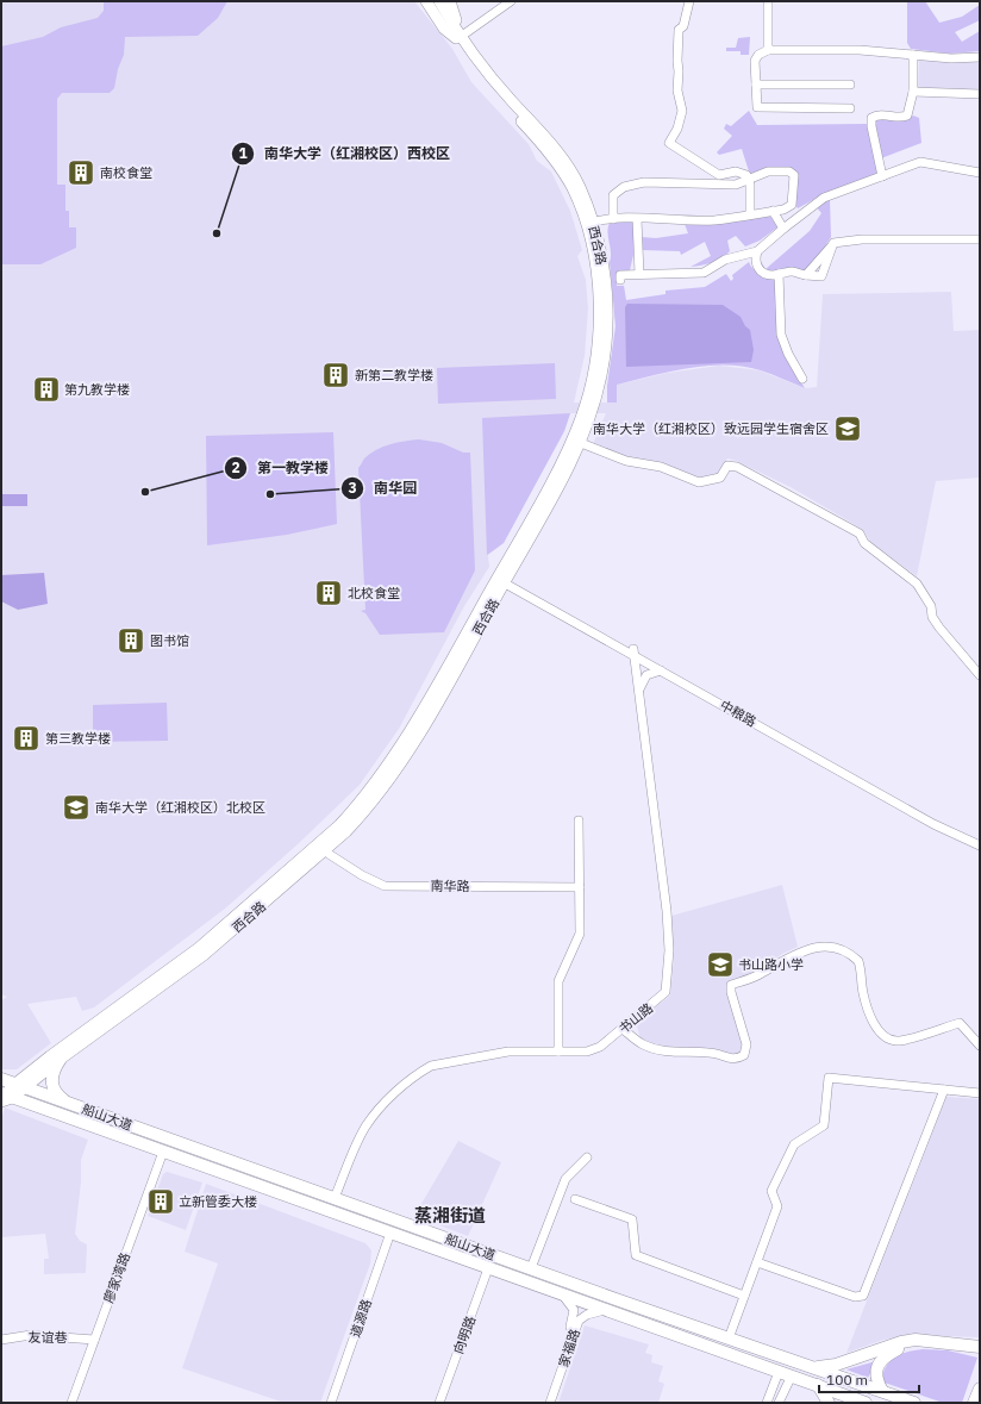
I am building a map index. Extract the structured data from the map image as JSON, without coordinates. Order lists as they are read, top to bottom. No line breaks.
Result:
{"streets":{"highway":["船山大道"],"main road":["西合路"],"street":["中粮路","南华路","书山路","廖家湾路","道源路","向明路","友谊巷","家福路"]},"crossings":[["西合路","中粮路"],["西合路","船山大道"],["中粮路","书山路"],["书山路","船山大道"],["船山大道","廖家湾路"],["船山大道","道源路"],["船山大道","向明路"],["船山大道","家福路"],["廖家湾路","友谊巷"]],"districts":["蒸湘街道"],"places":{"building":["南校食堂","新第二教学楼","第九教学楼","北校食堂","图书馆","第三教学楼","立新管委大楼"],"other":["南华大学（红湘校区）西校区","第一教学楼","南华园"],"school or university":["南华大学（红湘校区）致远园学生宿舍区","南华大学（红湘校区）北校区","书山路小学"]},"scale_bar":"100 m"}
